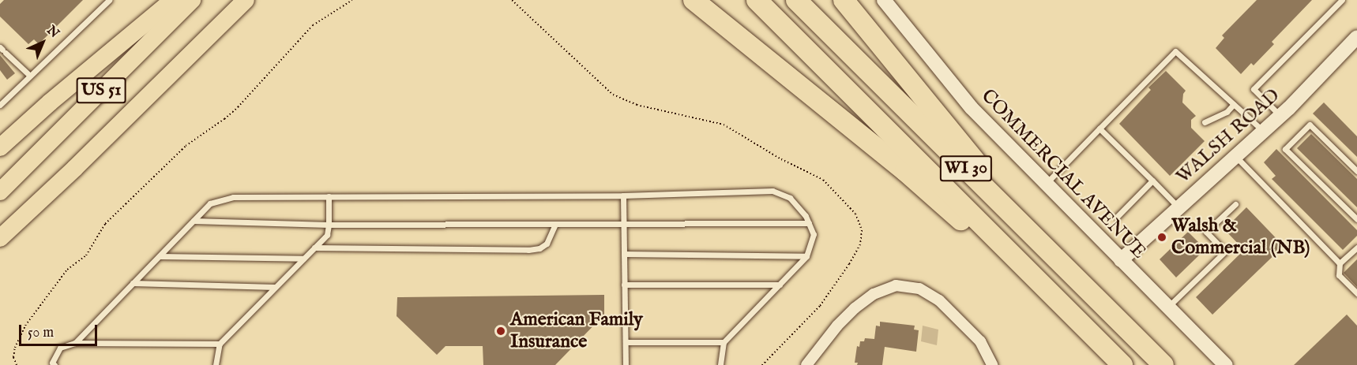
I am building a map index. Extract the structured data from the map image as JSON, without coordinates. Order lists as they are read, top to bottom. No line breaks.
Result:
{"streets":{"highway":["WI 30"],"main road":["US 51"],"street":["WALSH ROAD","COMMERCIAL AVENUE"]},"crossings":[["WALSH ROAD","COMMERCIAL AVENUE"]],"places":["Walsh & Commercial (NB)","American Family Insurance"],"scale_bar":"50 m","north":"top right"}
